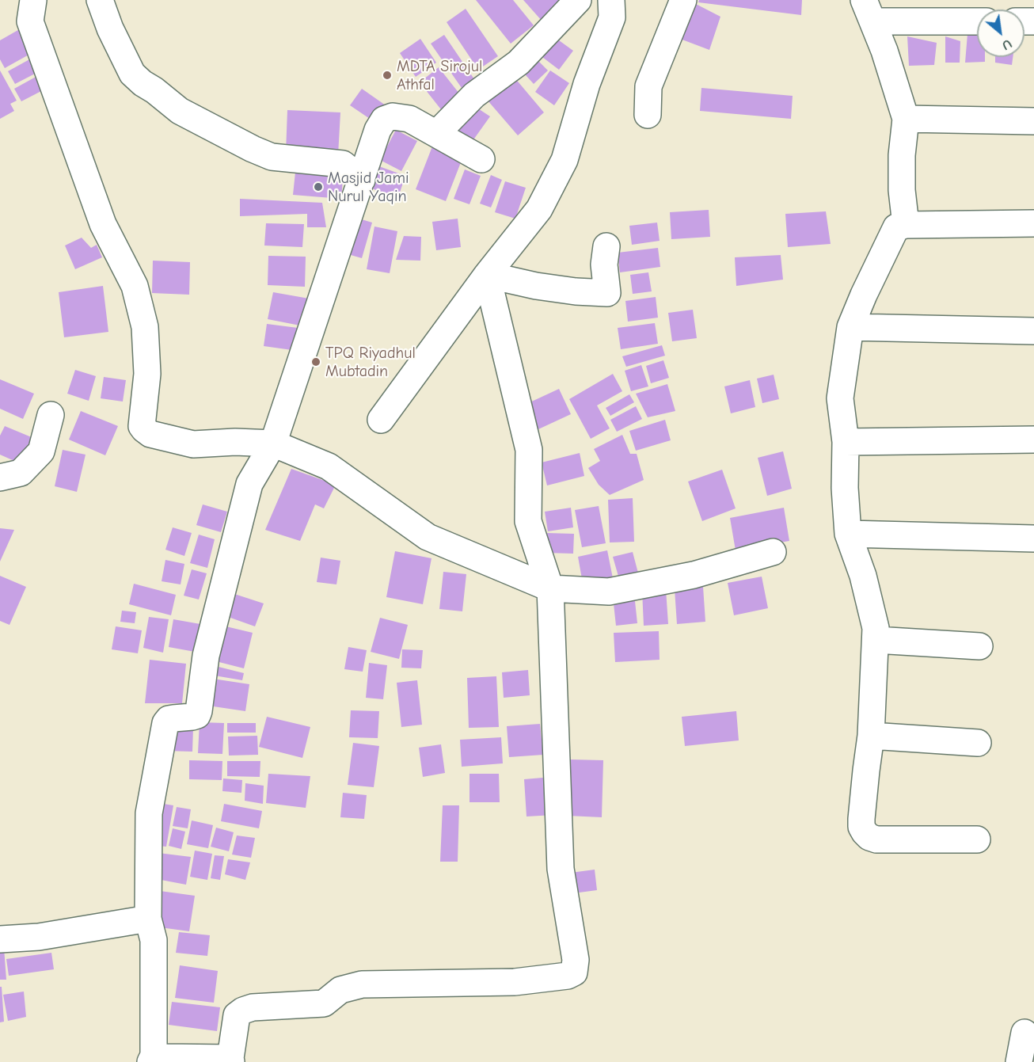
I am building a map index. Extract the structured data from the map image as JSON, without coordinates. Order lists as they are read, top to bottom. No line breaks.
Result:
{"places":["MDTA Sirojul Athfal","Masjid Jami Nurul Yaqin","TPQ Riyadhul Mubtadin"],"north":"bottom right"}
